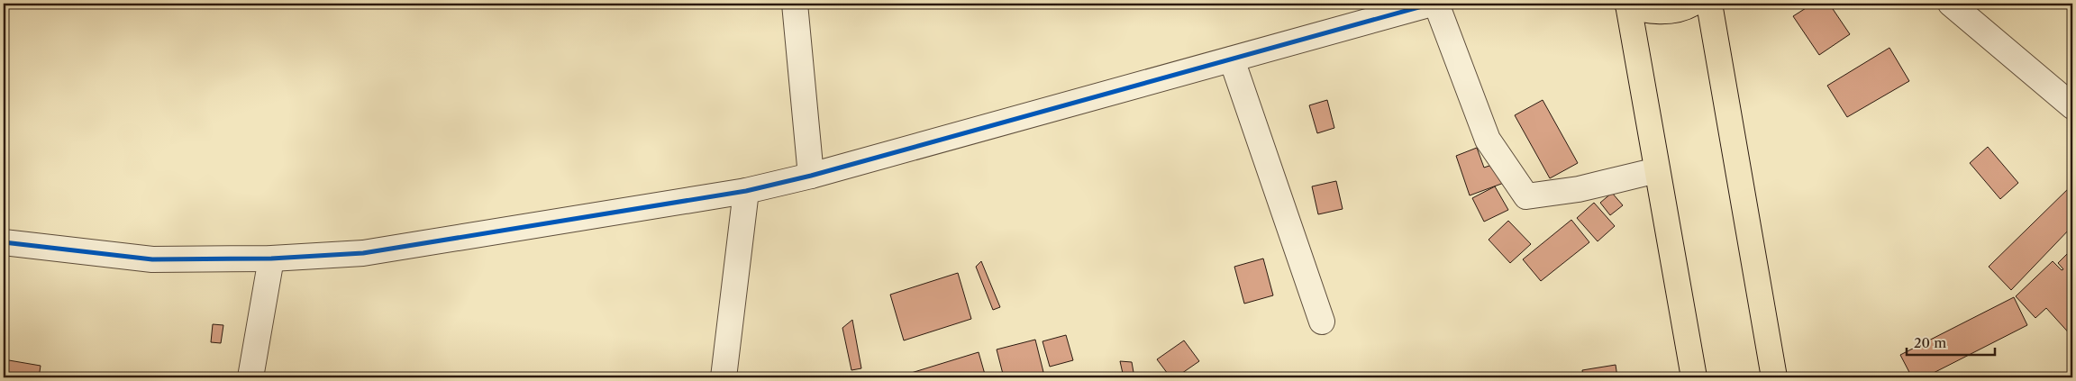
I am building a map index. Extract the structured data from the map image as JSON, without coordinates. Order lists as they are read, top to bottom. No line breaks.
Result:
{"scale_bar":"20 m"}
